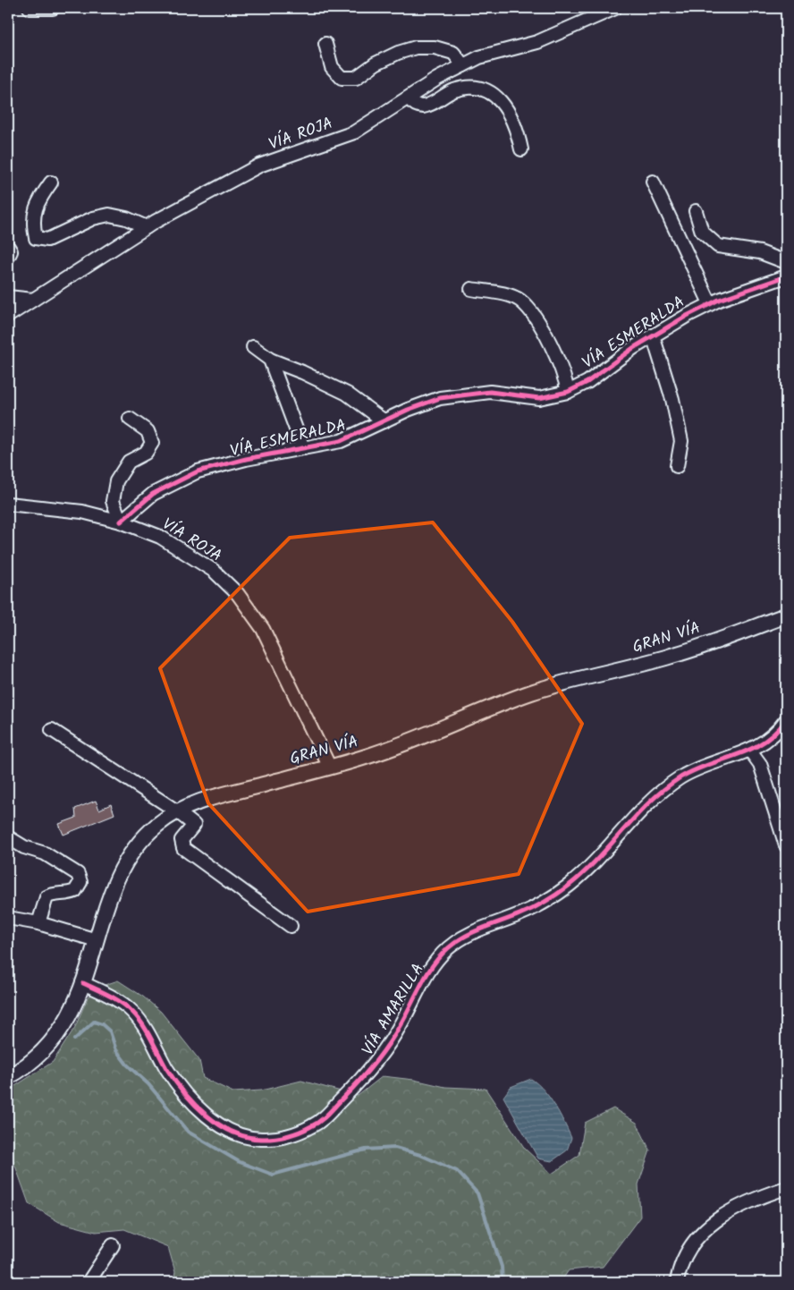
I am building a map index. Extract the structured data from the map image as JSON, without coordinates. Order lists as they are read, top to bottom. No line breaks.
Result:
{"streets":{"main road":["GRAN VÍA"],"street":["VÍA ROJA","VÍA ESMERALDA","VÍA AMARILLA"]},"crossings":[["VÍA ROJA","VÍA ESMERALDA"],["VÍA ROJA","GRAN VÍA"],["GRAN VÍA","VÍA AMARILLA"]]}
